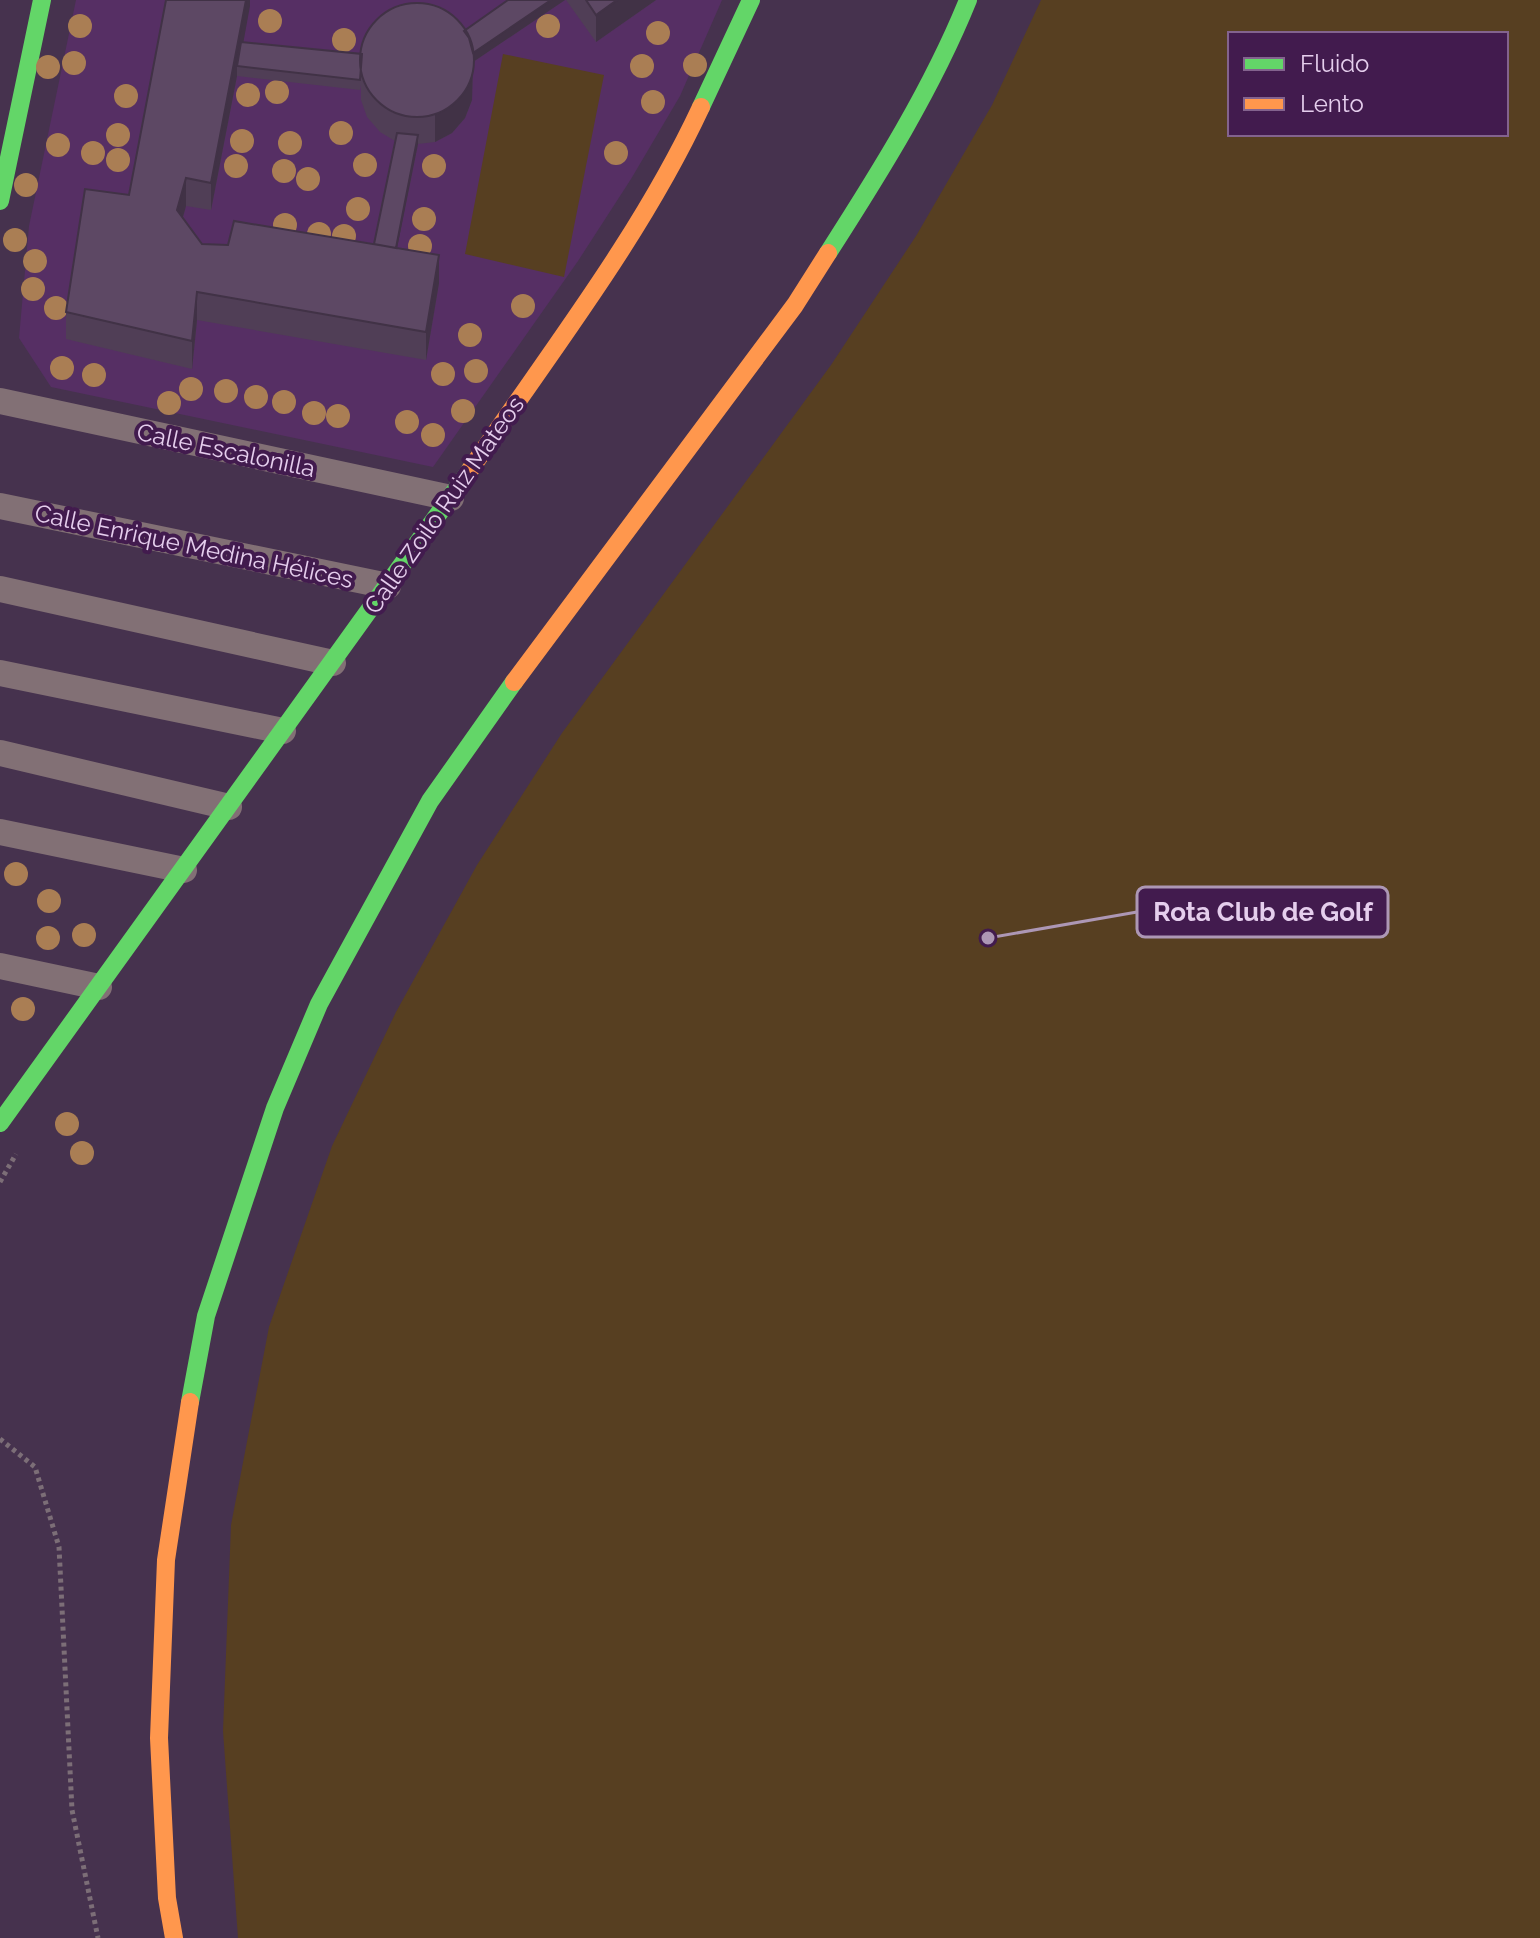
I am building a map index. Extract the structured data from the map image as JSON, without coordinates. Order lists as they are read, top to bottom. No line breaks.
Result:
{"streets":{"main road":["Calle Zoilo Ruiz Mateos"],"street":["Calle Escalonilla","Calle Enrique Medina Hélices"]},"crossings":[["Calle Escalonilla","Calle Zoilo Ruiz Mateos"],["Calle Zoilo Ruiz Mateos","Calle Enrique Medina Hélices"]],"places":["Rota Club de Golf"],"legend":["Fluido","Lento"]}
